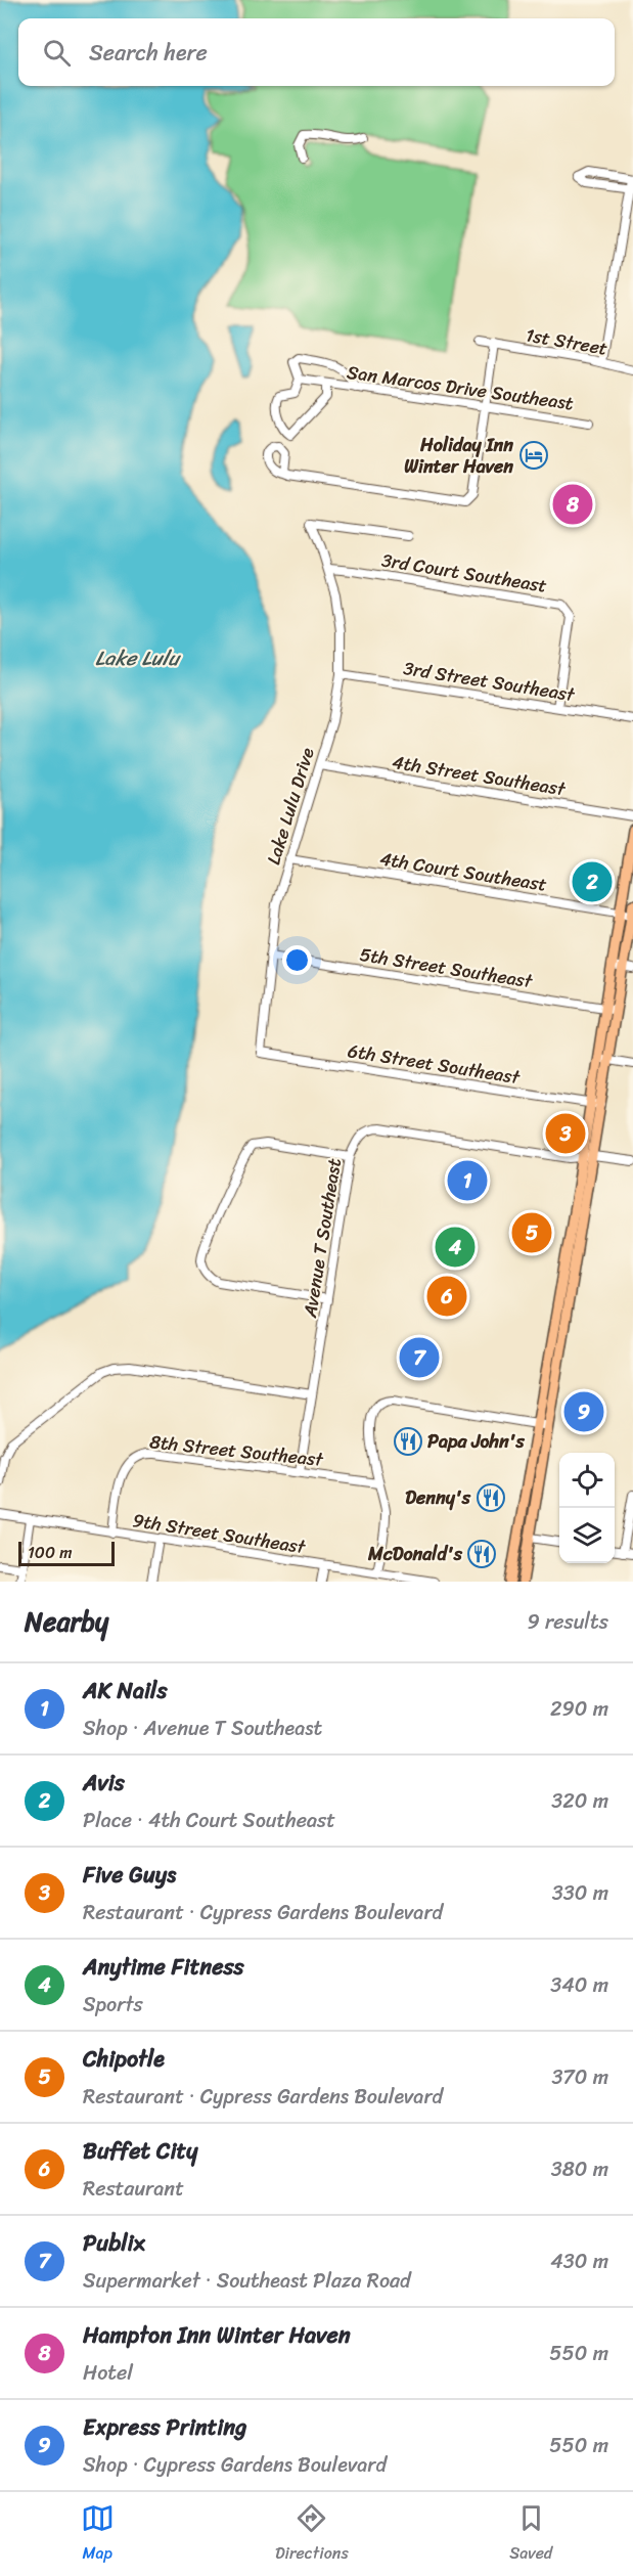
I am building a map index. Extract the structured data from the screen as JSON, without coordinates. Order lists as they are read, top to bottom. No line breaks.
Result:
{"streets":{"street":["1st Street","San Marcos Drive Southeast","3rd Court Southeast","3rd Street Southeast","4th Street Southeast","Lake Lulu Drive","4th Court Southeast","5th Street Southeast","6th Street Southeast","Avenue T Southeast","8th Street Southeast","9th Street Southeast"]},"crossings":[["3rd Court Southeast","3rd Street Southeast"],["3rd Court Southeast","Lake Lulu Drive"],["3rd Street Southeast","Lake Lulu Drive"],["4th Street Southeast","Lake Lulu Drive"],["Lake Lulu Drive","4th Court Southeast"],["Lake Lulu Drive","5th Street Southeast"],["Lake Lulu Drive","6th Street Southeast"],["Avenue T Southeast","8th Street Southeast"],["8th Street Southeast","9th Street Southeast"]],"water":["Lake Lulu"],"places":{"hotel":["Holiday Inn Winter Haven"],"restaurant":["Papa John's","Denny's","McDonald's"]},"scale_bar":"100 m","page":{"search":"Search here","pins":["8","2","3","1","5","4","6","7","9"],"scale":"100 m","heading":["Nearby","9 results"],"list":[{"mark":"1","name":"AK Nails","note":"Shop · Avenue T Southeast","value":"290 m"},{"mark":"2","name":"Avis","note":"Place · 4th Court Southeast","value":"320 m"},{"mark":"3","name":"Five Guys","note":"Restaurant · Cypress Gardens Boulevard","value":"330 m"},{"mark":"4","name":"Anytime Fitness","note":"Sports","value":"340 m"},{"mark":"5","name":"Chipotle","note":"Restaurant · Cypress Gardens Boulevard","value":"370 m"},{"mark":"6","name":"Buffet City","note":"Restaurant","value":"380 m"},{"mark":"7","name":"Publix","note":"Supermarket · Southeast Plaza Road","value":"430 m"},{"mark":"8","name":"Hampton Inn Winter Haven","note":"Hotel","value":"550 m"},{"mark":"9","name":"Express Printing","note":"Shop · Cypress Gardens Boulevard","value":"550 m"}],"nav":["Map","Directions","Saved"]}}
